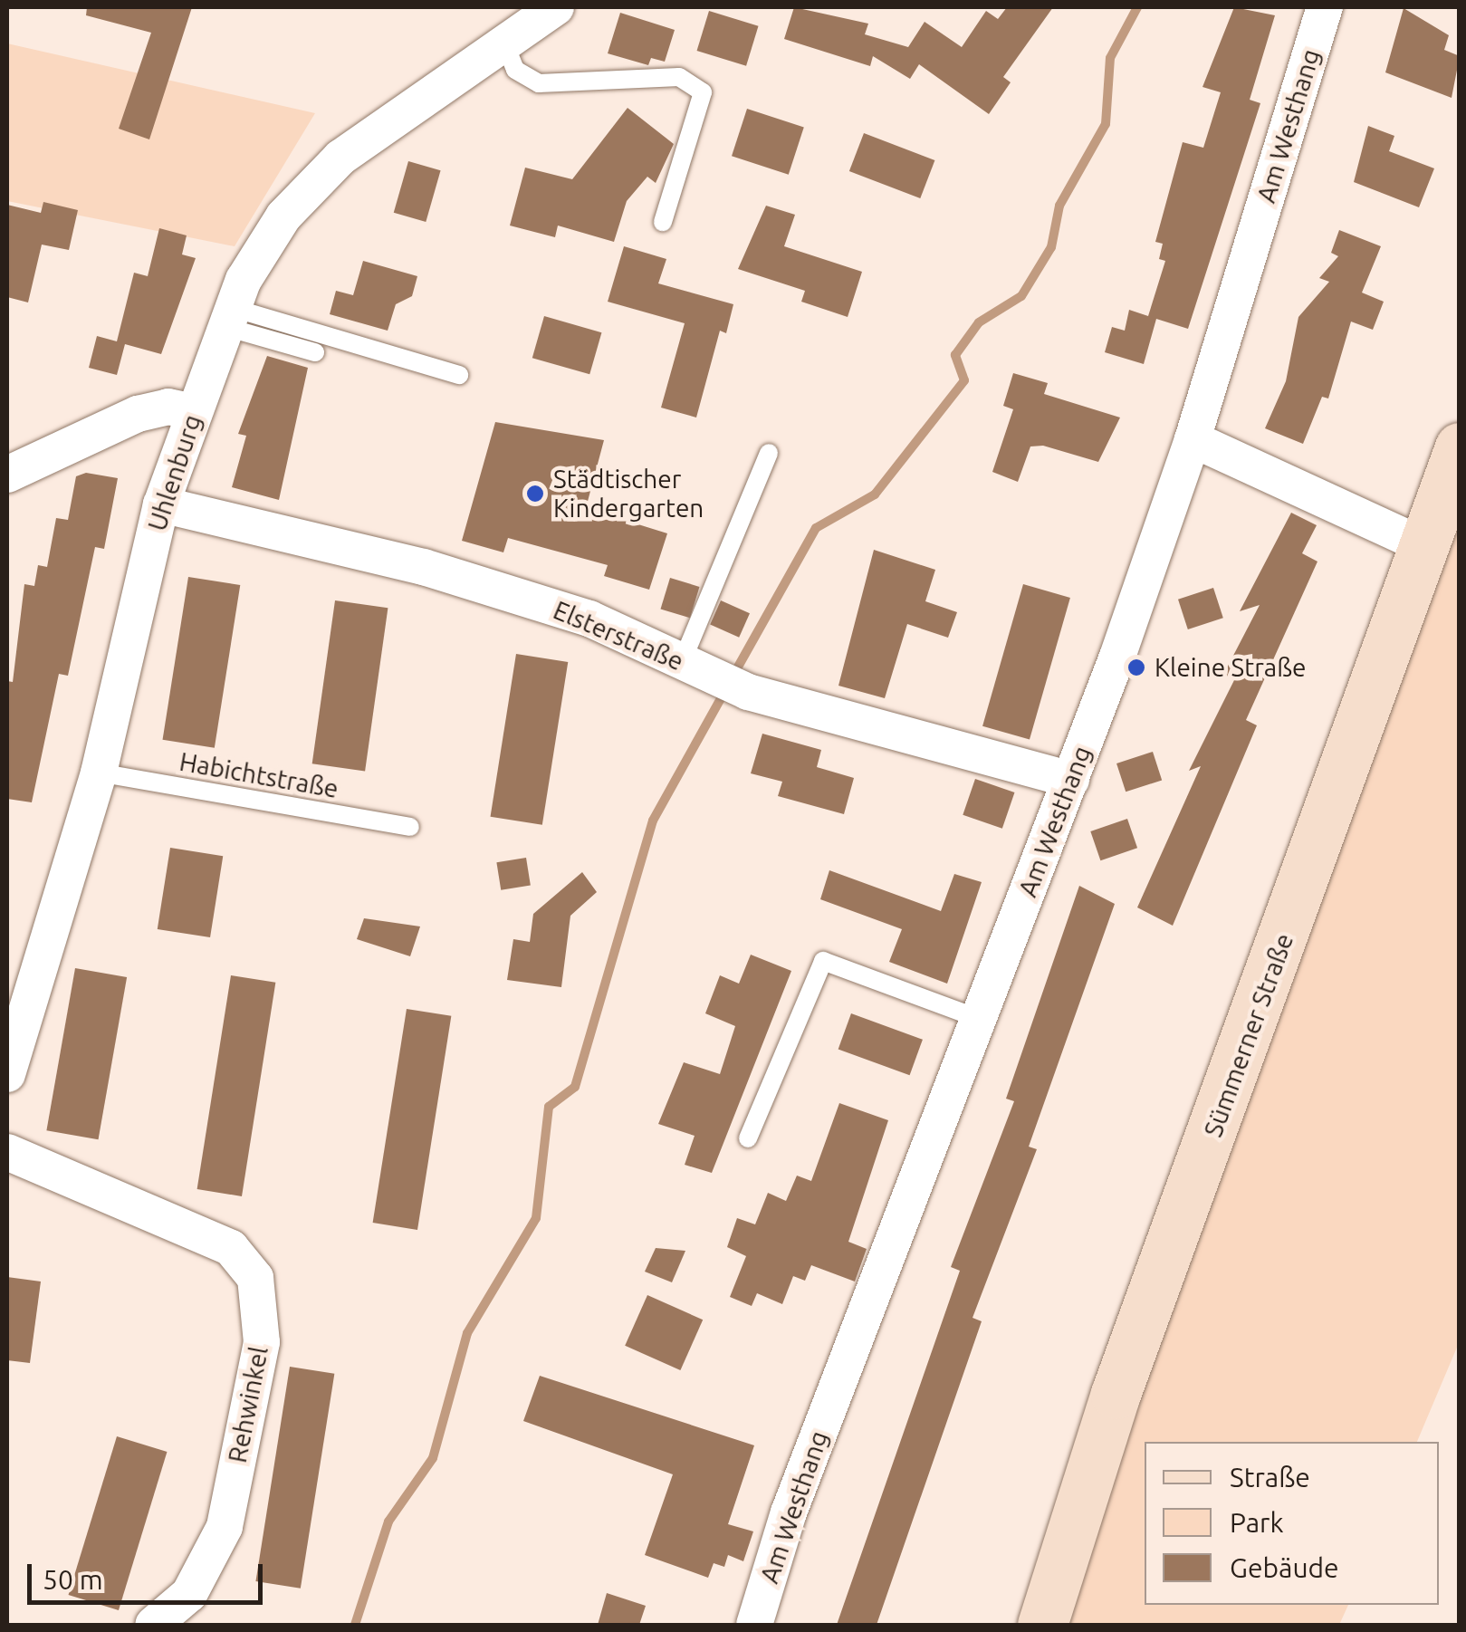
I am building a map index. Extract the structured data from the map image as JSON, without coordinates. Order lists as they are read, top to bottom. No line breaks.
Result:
{"streets":{"main road":["Sümmerner Straße"],"street":["Am Westhang","Uhlenburg","Elsterstraße","Rehwinkel"],"lane":["Habichtstraße"]},"crossings":[["Am Westhang","Elsterstraße"],["Uhlenburg","Elsterstraße"],["Uhlenburg","Habichtstraße"]],"places":["Städtischer Kindergarten","Kleine Straße"],"legend":["Straße","Park","Gebäude"],"scale_bar":"50 m"}
